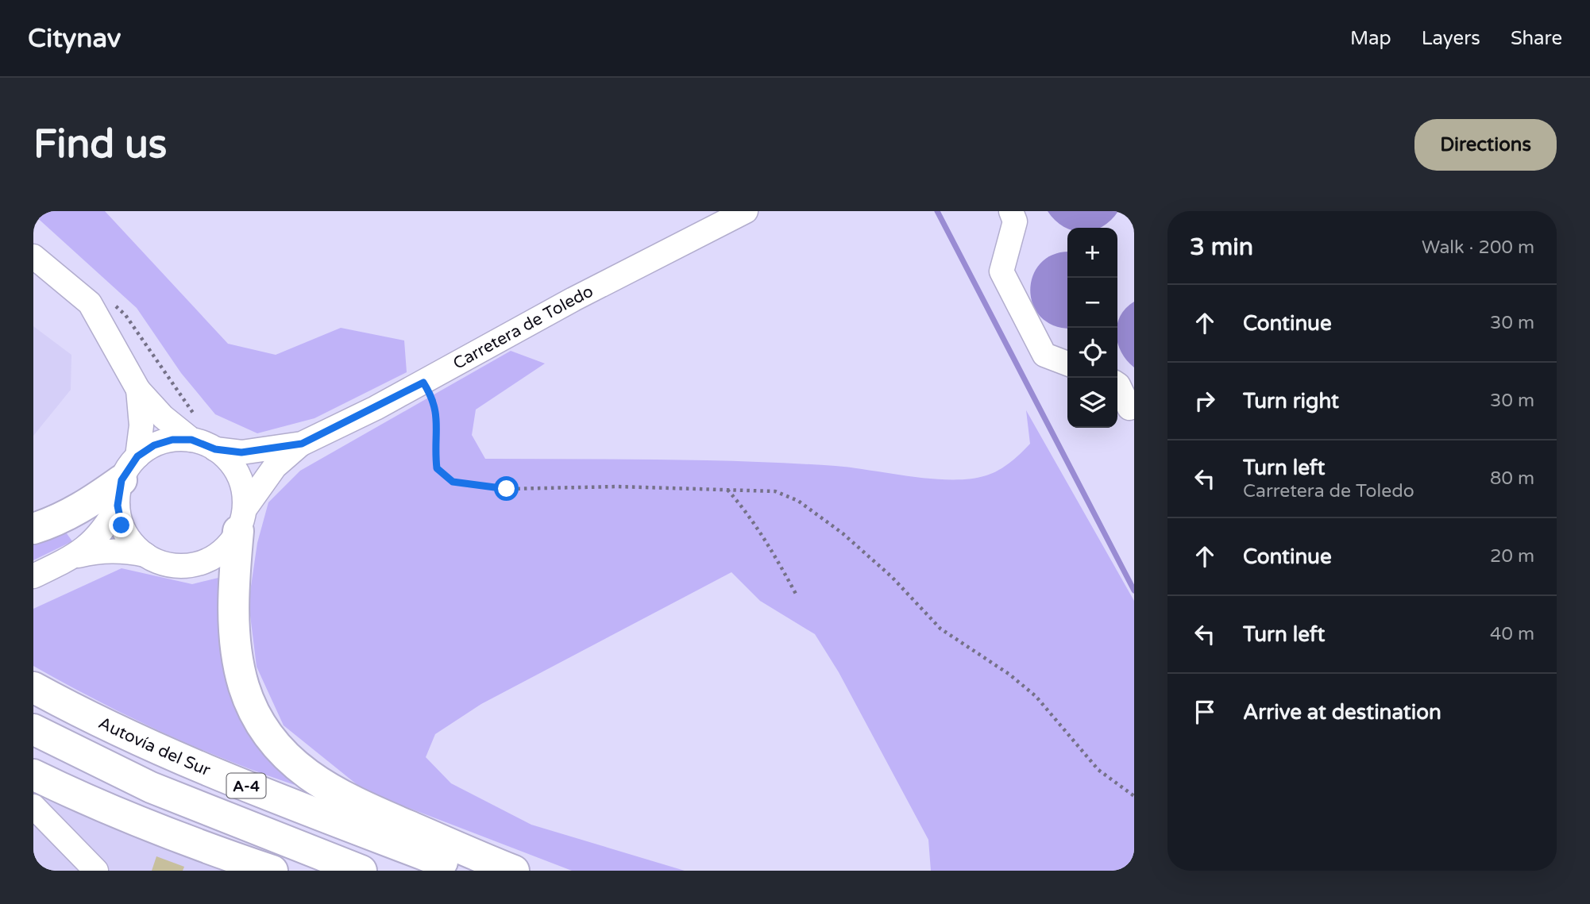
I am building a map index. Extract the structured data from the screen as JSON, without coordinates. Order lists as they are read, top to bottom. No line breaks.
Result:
{"streets":{"highway":["Autovía del Sur","A-4"],"street":["Carretera de Toledo"]},"page":{"header":"Citynav","nav":["Map","Layers","Share"],"buttons":"Directions","title":"Find us","heading":["3 min","Walk · 200 m"],"map_buttons":["+","−"],"list":[["Continue","30 m"],["Turn right","30 m"],["Turn left","Carretera de Toledo","80 m"],["Continue","20 m"],["Turn left","40 m"],"Arrive at destination"]}}
